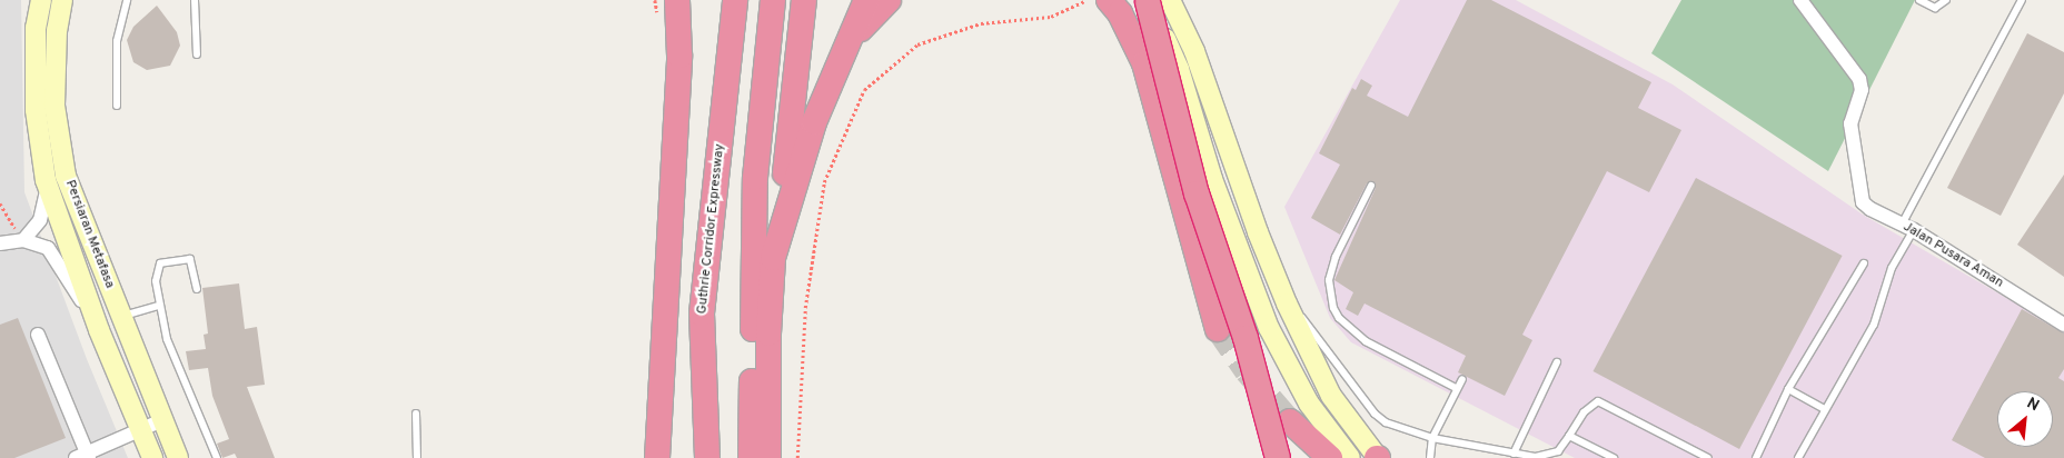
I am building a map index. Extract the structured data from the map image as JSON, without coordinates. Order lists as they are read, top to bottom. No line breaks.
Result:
{"streets":{"highway":["Guthrie Corridor Expressway"],"main road":["Persiaran Metafasa"],"street":["Jalan Pusara Aman"]},"north":"top right"}
